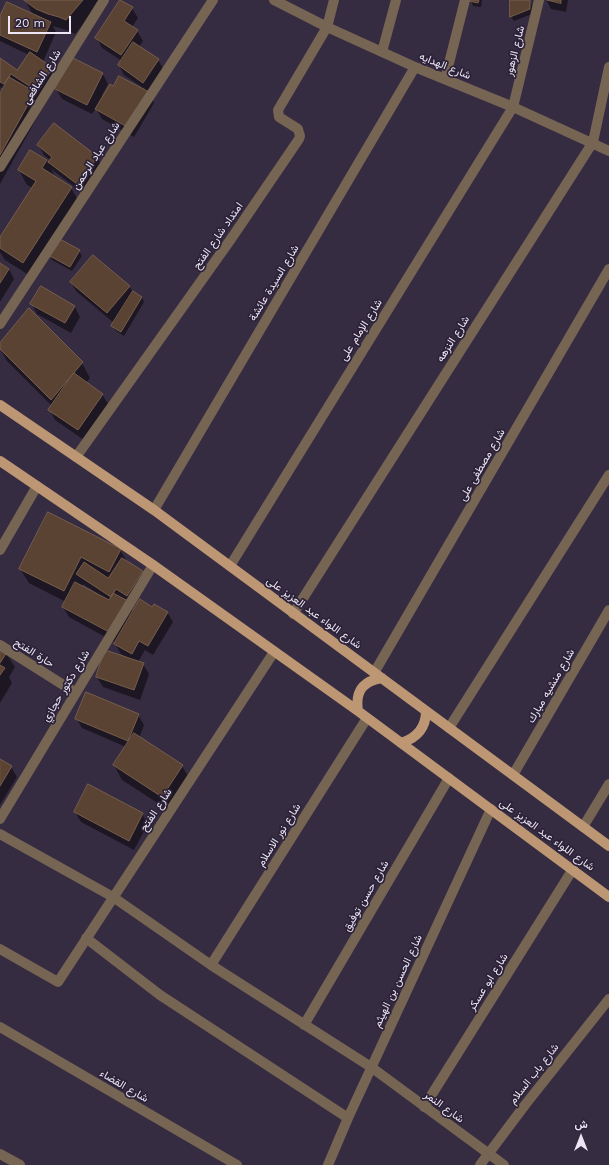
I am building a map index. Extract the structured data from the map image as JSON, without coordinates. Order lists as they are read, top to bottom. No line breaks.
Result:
{"streets":{"main road":["شارع اللواء عبد العزيز على"],"street":["شارع الزهور","شارع الهدايه","شارع الشافعى","شارع عباد الرحمن","امتداد شارع الفتح","شارع السيدة عائشة","شارع الإمام على","شارع النزهه","شارع مصطفى على","حارة الفتح","شارع دكتور حجازي","شارع منشيه مبارك","شارع الفتح","شارع نور الاسلام","شارع حسن توفيق","شارع الحسن بن الهيثم","شارع ابو عسكر","شارع باب السلام","شارع القضاء","شارع النمر"]},"crossings":[["شارع الزهور","شارع الهدايه"],["شارع الزهور","شارع الإمام على"],["شارع الهدايه","امتداد شارع الفتح"],["شارع الهدايه","شارع السيدة عائشة"],["شارع الهدايه","شارع الإمام على"],["شارع الهدايه","شارع النزهه"],["امتداد شارع الفتح","شارع اللواء عبد العزيز على"],["شارع السيدة عائشة","شارع اللواء عبد العزيز على"],["شارع الإمام على","شارع اللواء عبد العزيز على"],["شارع النزهه","شارع اللواء عبد العزيز على"],["شارع مصطفى على","شارع اللواء عبد العزيز على"],["شارع اللواء عبد العزيز على","شارع دكتور حجازي"],["شارع اللواء عبد العزيز على","شارع منشيه مبارك"],["شارع اللواء عبد العزيز على","شارع الفتح"],["شارع اللواء عبد العزيز على","شارع نور الاسلام"],["شارع اللواء عبد العزيز على","شارع حسن توفيق"],["شارع اللواء عبد العزيز على","شارع الحسن بن الهيثم"],["شارع اللواء عبد العزيز على","شارع ابو عسكر"],["حارة الفتح","شارع دكتور حجازي"],["شارع الفتح","شارع النمر"],["شارع نور الاسلام","شارع النمر"],["شارع حسن توفيق","شارع النمر"],["شارع الحسن بن الهيثم","شارع النمر"],["شارع ابو عسكر","شارع النمر"],["شارع باب السلام","شارع النمر"]],"scale_bar":"20 m","north":"top"}
